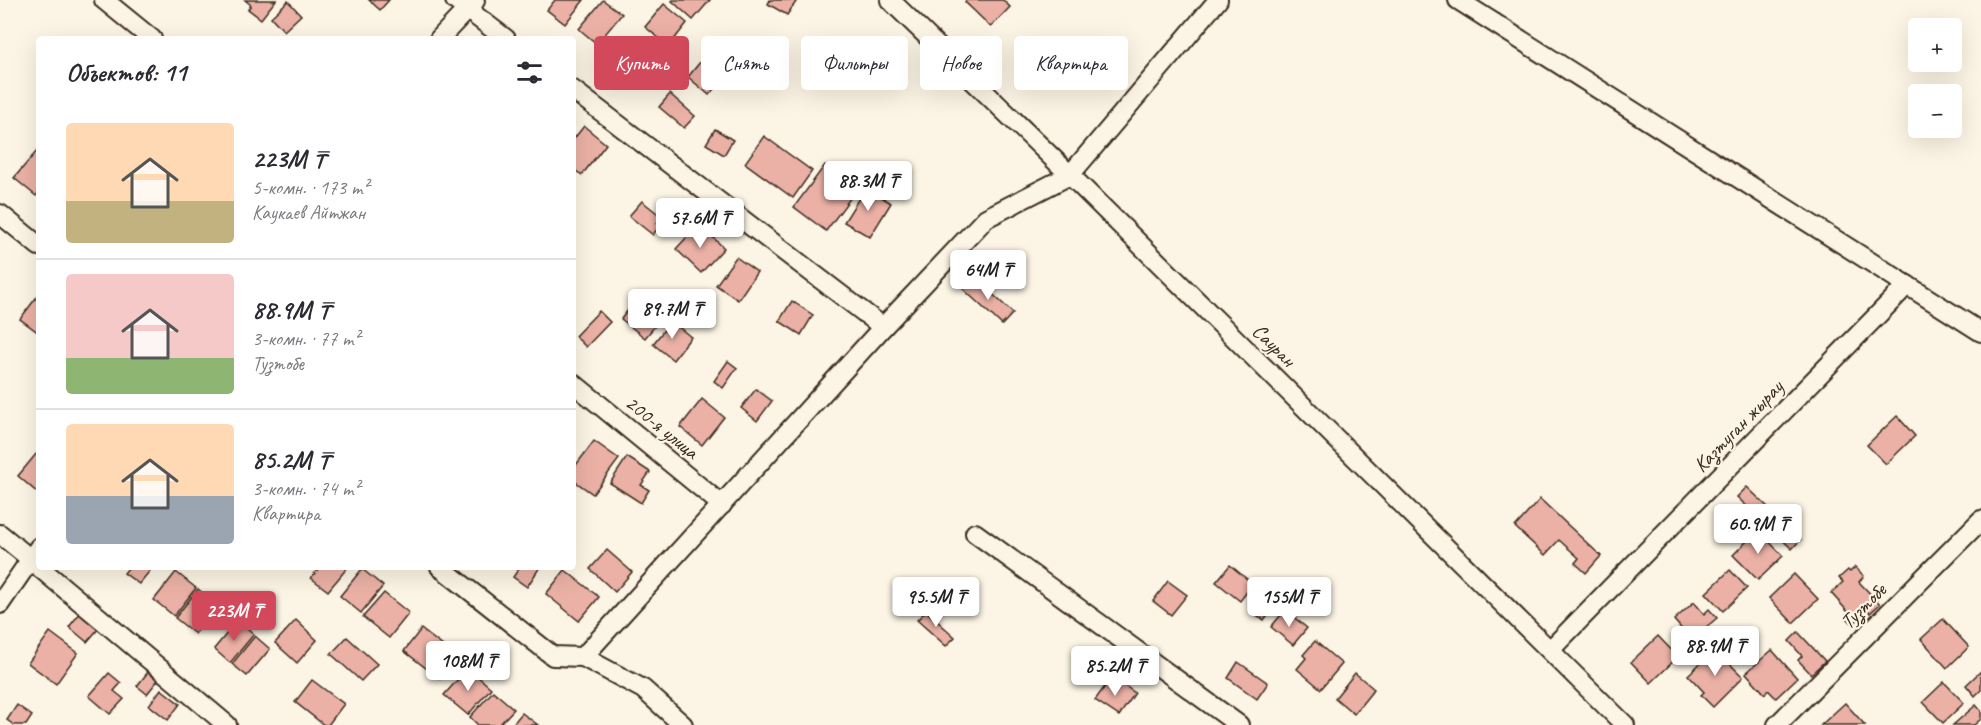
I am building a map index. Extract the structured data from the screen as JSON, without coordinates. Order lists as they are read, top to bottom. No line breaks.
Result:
{"streets":{"street":["Сауран","Казтуган жырау","200-я улица","Тузтобе"]},"crossings":[["Сауран","Казтуган жырау"]],"page":{"map_buttons":["+","−"],"chip":["Купить","Снять","Фильтры","Новое","Квартира"],"heading":"Объектов: 11","list":[{"name":"223M ₸","note":"5-комн. · 173 m² · Каукаев Айтжан"},{"name":"88.9M ₸","note":"3-комн. · 77 m² · Тузтобе"},{"name":"85.2M ₸","note":"3-комн. · 74 m² · Квартира"}],"price":["88.3M ₸","57.6M ₸","64M ₸","89.7M ₸","60.9M ₸","95.5M ₸","155M ₸","223M ₸","88.9M ₸","108M ₸","85.2M ₸"]}}
